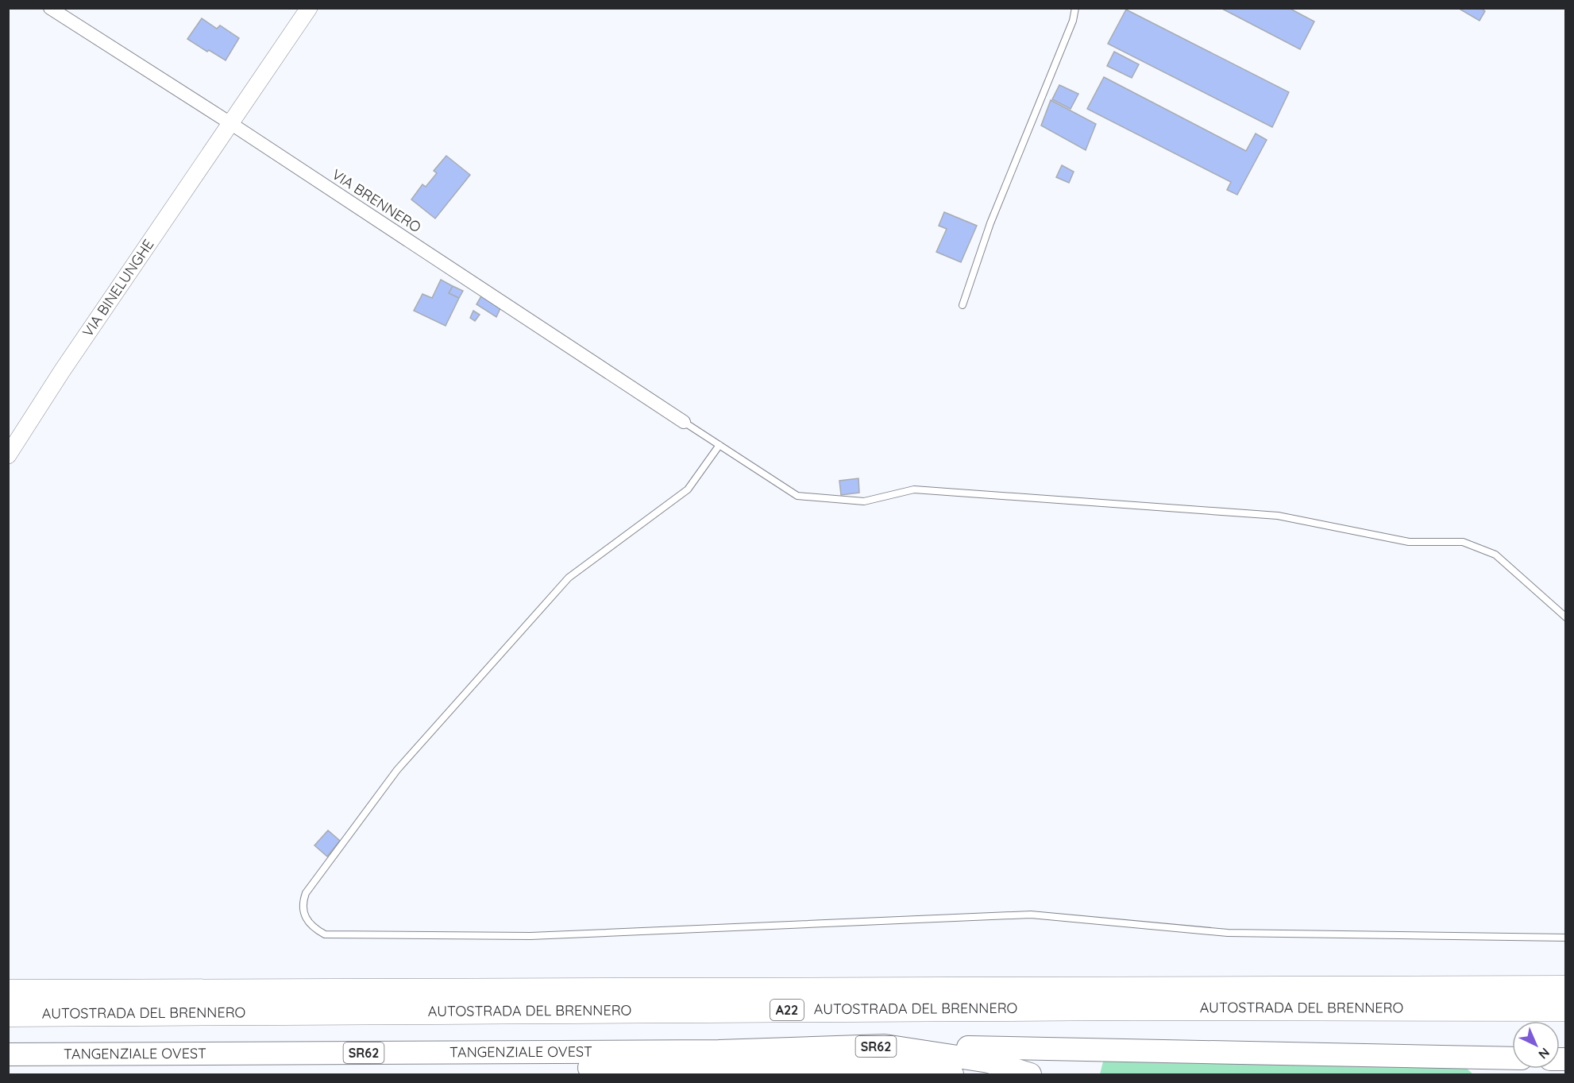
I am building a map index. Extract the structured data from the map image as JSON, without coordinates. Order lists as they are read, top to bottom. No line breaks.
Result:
{"streets":{"highway":["AUTOSTRADA DEL BRENNERO","A22","SR62","TANGENZIALE OVEST"],"street":["VIA BRENNERO","VIA BINELUNGHE"]},"crossings":[["VIA BRENNERO","VIA BINELUNGHE"]],"north":"bottom right"}
